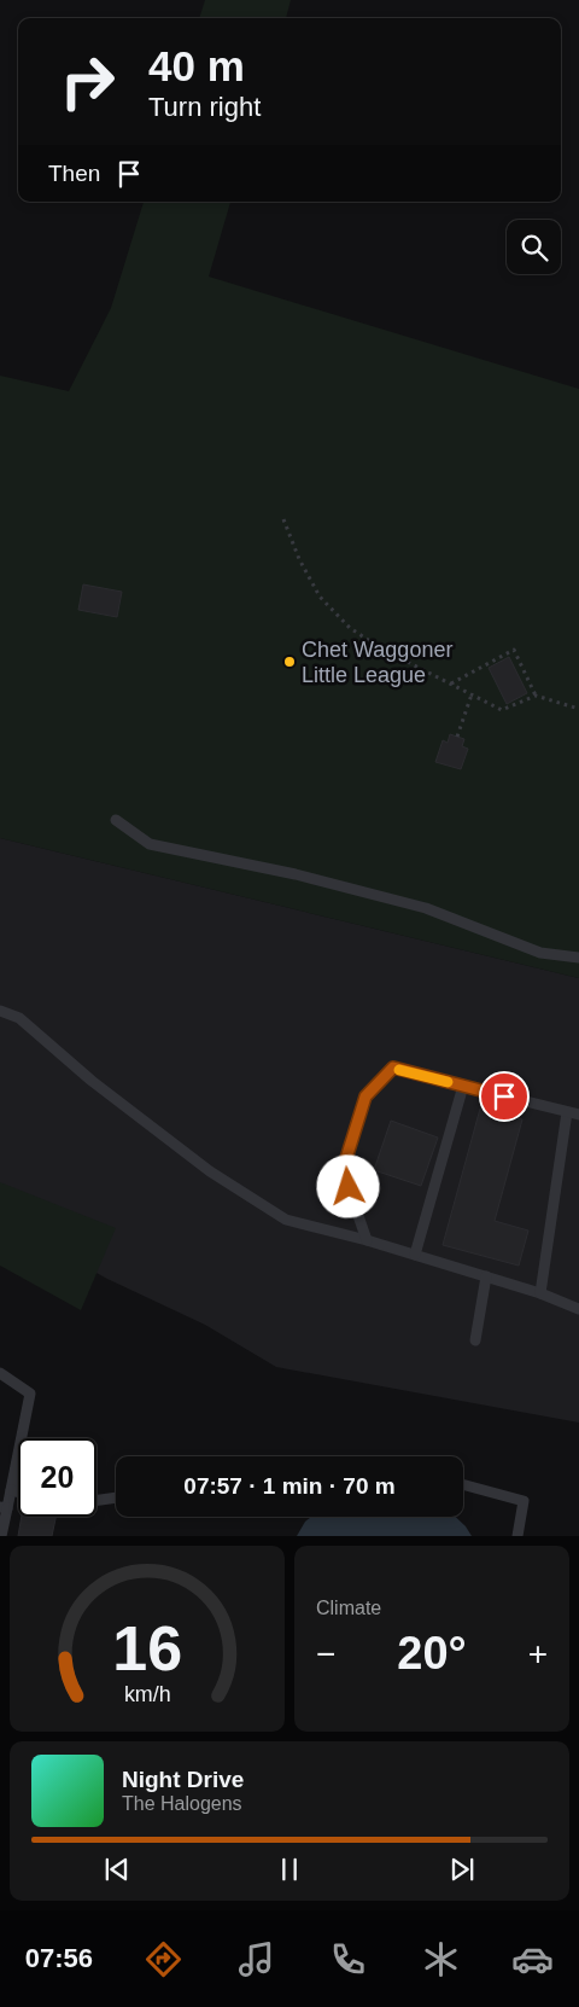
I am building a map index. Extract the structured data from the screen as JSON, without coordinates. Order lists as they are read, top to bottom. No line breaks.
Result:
{"places":["Chet Waggoner Little League"],"page":{"turn":["40 m","Turn right"],"then":"Then","limit":"20","trip":"07:57 · 1 min · 70 m","tile":"Climate","heat":["−","20°","+"],"song":["Night Drive","The Halogens"],"tabs":"07:56","gauge":["16","km/h"]}}
